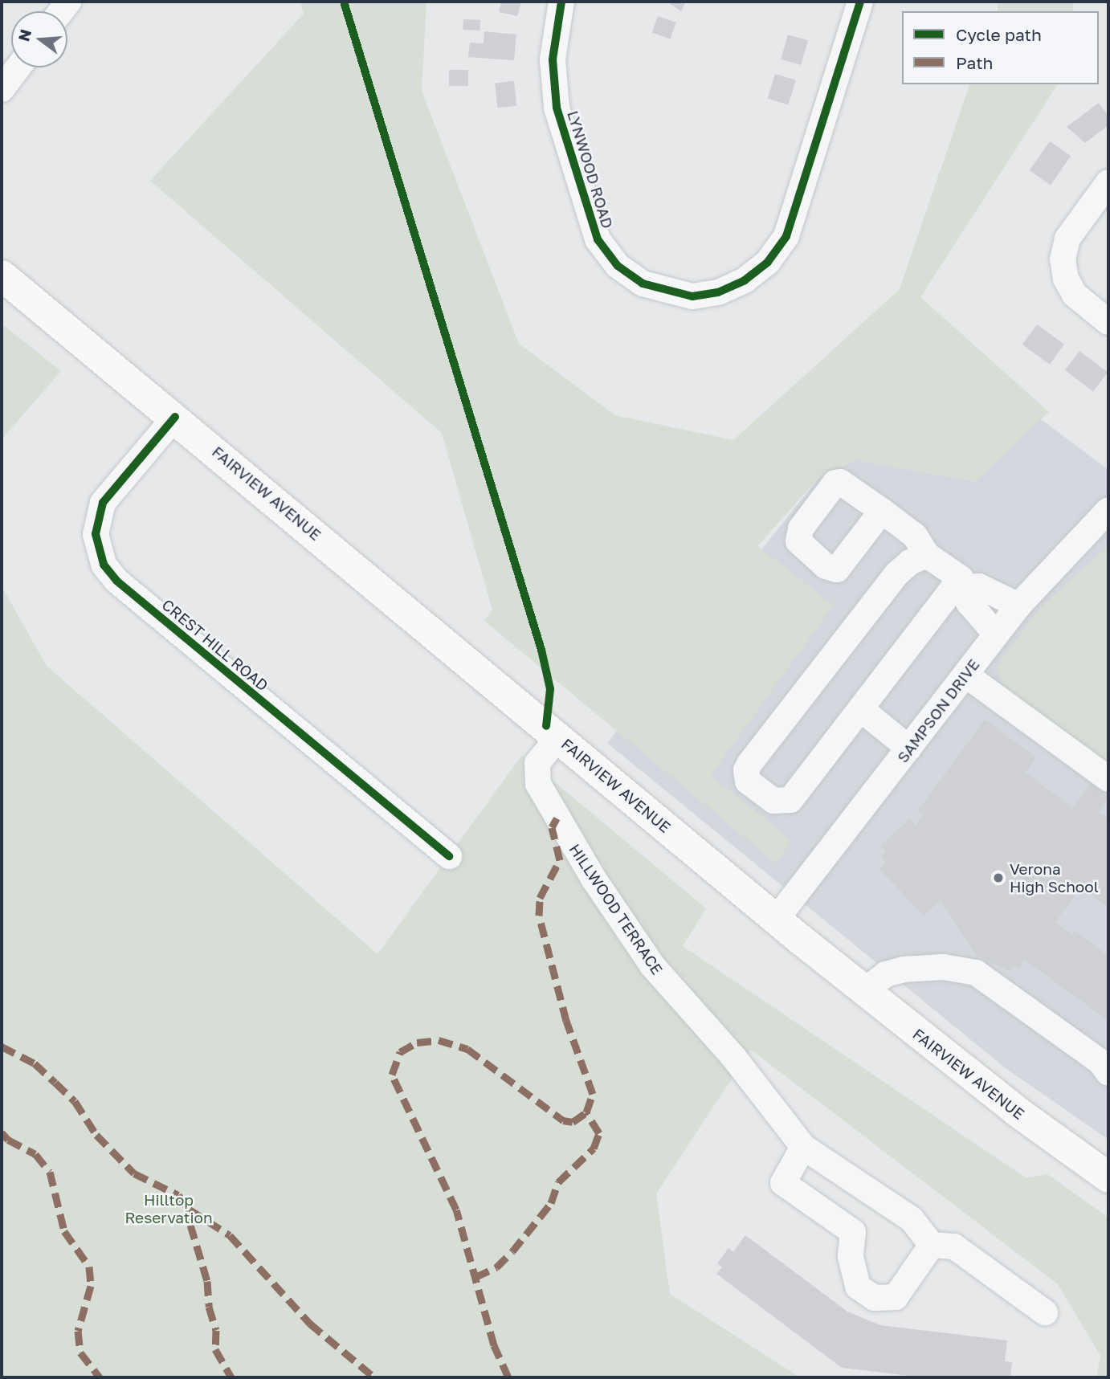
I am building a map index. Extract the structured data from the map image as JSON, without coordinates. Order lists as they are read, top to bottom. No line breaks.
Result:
{"streets":{"main road":["FAIRVIEW AVENUE"],"street":["LYNWOOD ROAD","CREST HILL ROAD","SAMPSON DRIVE","HILLWOOD TERRACE"]},"crossings":[["FAIRVIEW AVENUE","CREST HILL ROAD"],["FAIRVIEW AVENUE","SAMPSON DRIVE"],["FAIRVIEW AVENUE","HILLWOOD TERRACE"]],"parks":["Hilltop Reservation"],"places":["Verona High School"],"legend":["Cycle path","Path"],"north":"left"}
